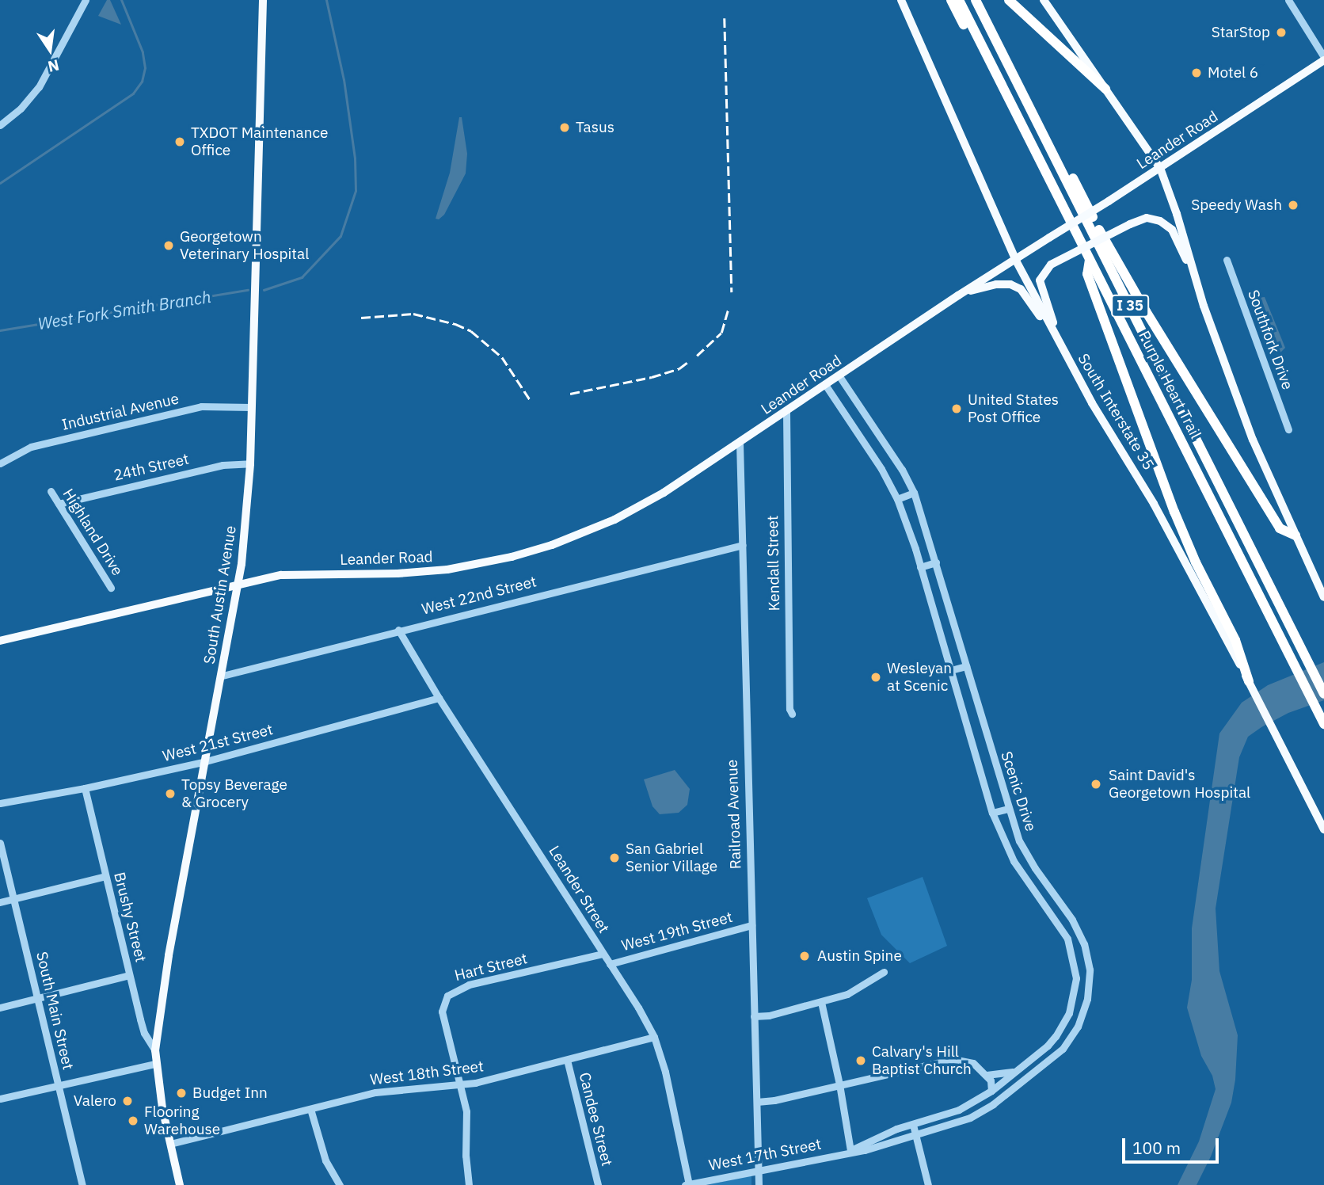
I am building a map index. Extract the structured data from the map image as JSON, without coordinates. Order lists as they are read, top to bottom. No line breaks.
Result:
{"streets":{"highway":["I 35","Purple Heart Trail"],"main road":["Leander Road","South Interstate 35","South Austin Avenue"],"street":["Southfork Drive","Industrial Avenue","24th Street","Highland Drive","Kendall Street","West 22nd Street","West 21st Street","Scenic Drive","Railroad Avenue","Leander Street","Brushy Street","West 19th Street","Hart Street","South Main Street","West 18th Street","Candee Street","West 17th Street"]},"crossings":[["Leander Road","South Interstate 35"],["Leander Road","Kendall Street"],["Leander Road","South Austin Avenue"],["Leander Road","Scenic Drive"],["Leander Road","Railroad Avenue"],["Industrial Avenue","South Austin Avenue"],["24th Street","Highland Drive"],["24th Street","South Austin Avenue"],["South Austin Avenue","West 22nd Street"],["South Austin Avenue","West 21st Street"],["South Austin Avenue","Brushy Street"],["South Austin Avenue","West 18th Street"],["West 22nd Street","Railroad Avenue"],["West 22nd Street","Leander Street"],["West 21st Street","Leander Street"],["West 21st Street","Brushy Street"],["Scenic Drive","West 17th Street"],["Railroad Avenue","West 19th Street"],["Railroad Avenue","West 17th Street"],["Leander Street","West 19th Street"],["Leander Street","Hart Street"],["Leander Street","West 18th Street"],["Leander Street","West 17th Street"],["Hart Street","West 18th Street"],["West 18th Street","Candee Street"]],"water":["West Fork Smith Branch"],"places":["StarStop","Motel 6","Tasus","TXDOT Maintenance Office","Speedy Wash","Georgetown Veterinary Hospital","United States Post Office","Wesleyan at Scenic","Saint David's Georgetown Hospital","Topsy Beverage & Grocery","San Gabriel Senior Village","Austin Spine","Calvary's Hill Baptist Church","Budget Inn","Valero","Flooring Warehouse"],"scale_bar":"100 m","north":"bottom"}
